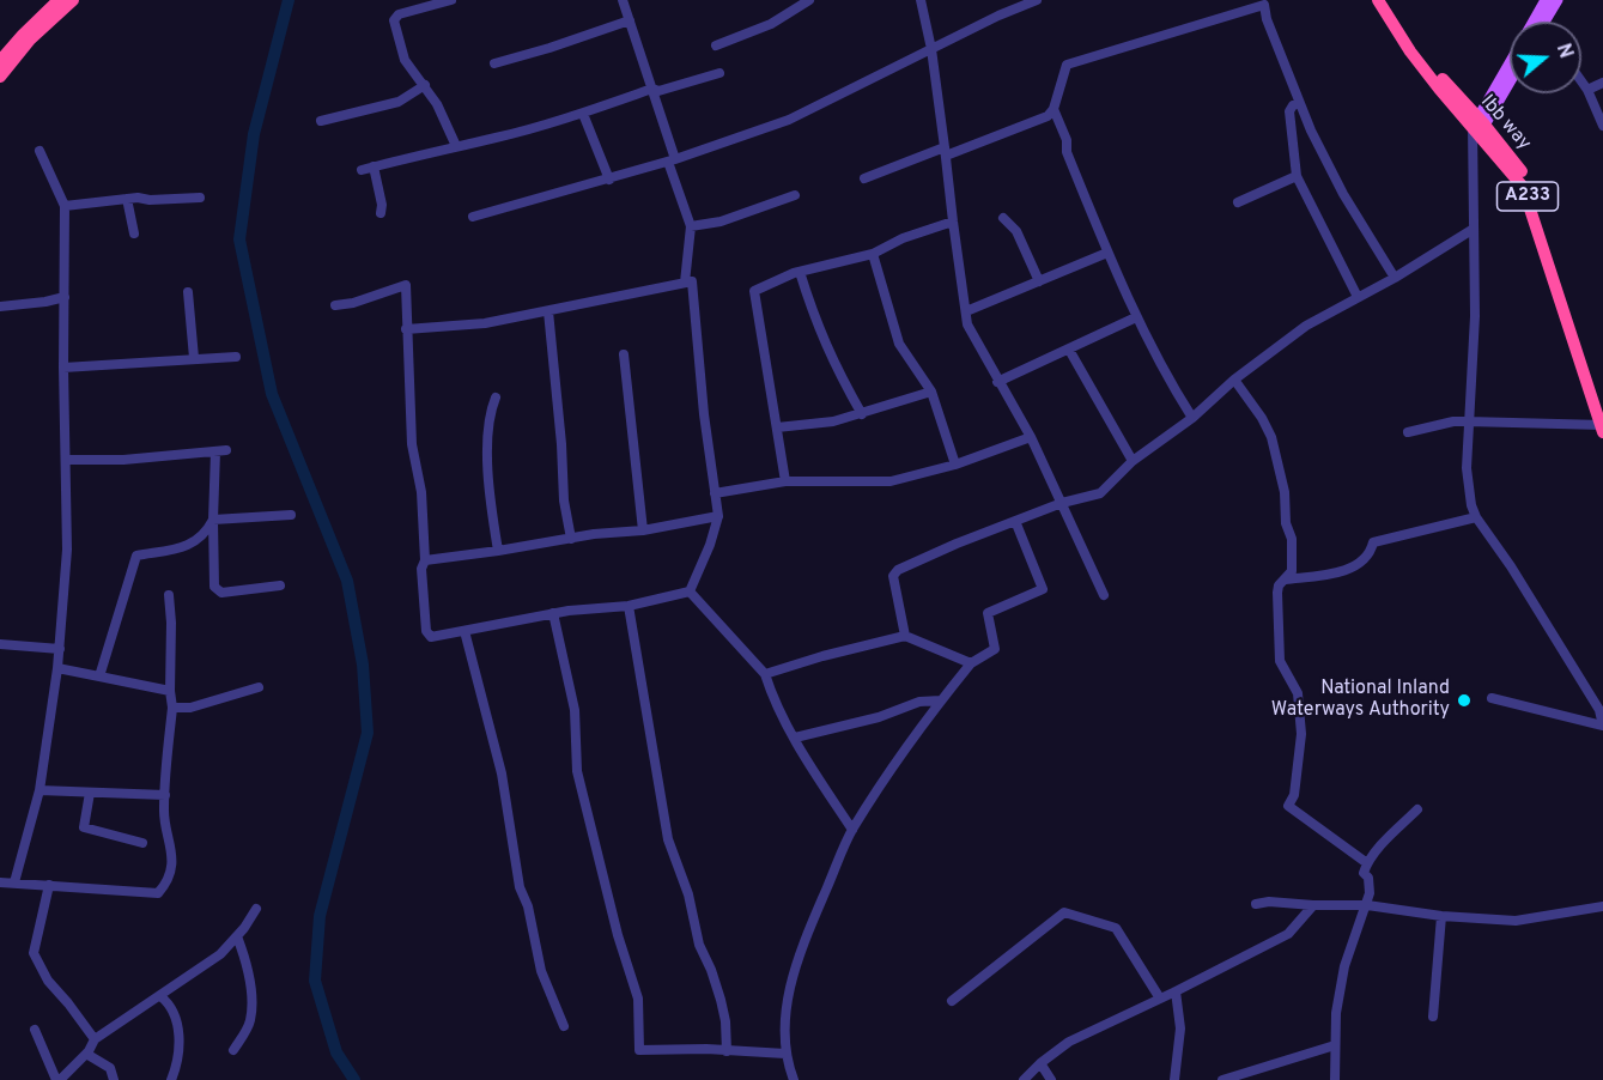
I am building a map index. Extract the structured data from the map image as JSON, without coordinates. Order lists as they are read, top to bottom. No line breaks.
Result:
{"streets":{"highway":["Ibb way","A233"]},"crossings":[["Ibb way","A233"]],"places":["National Inland Waterways Authority"],"north":"right"}
